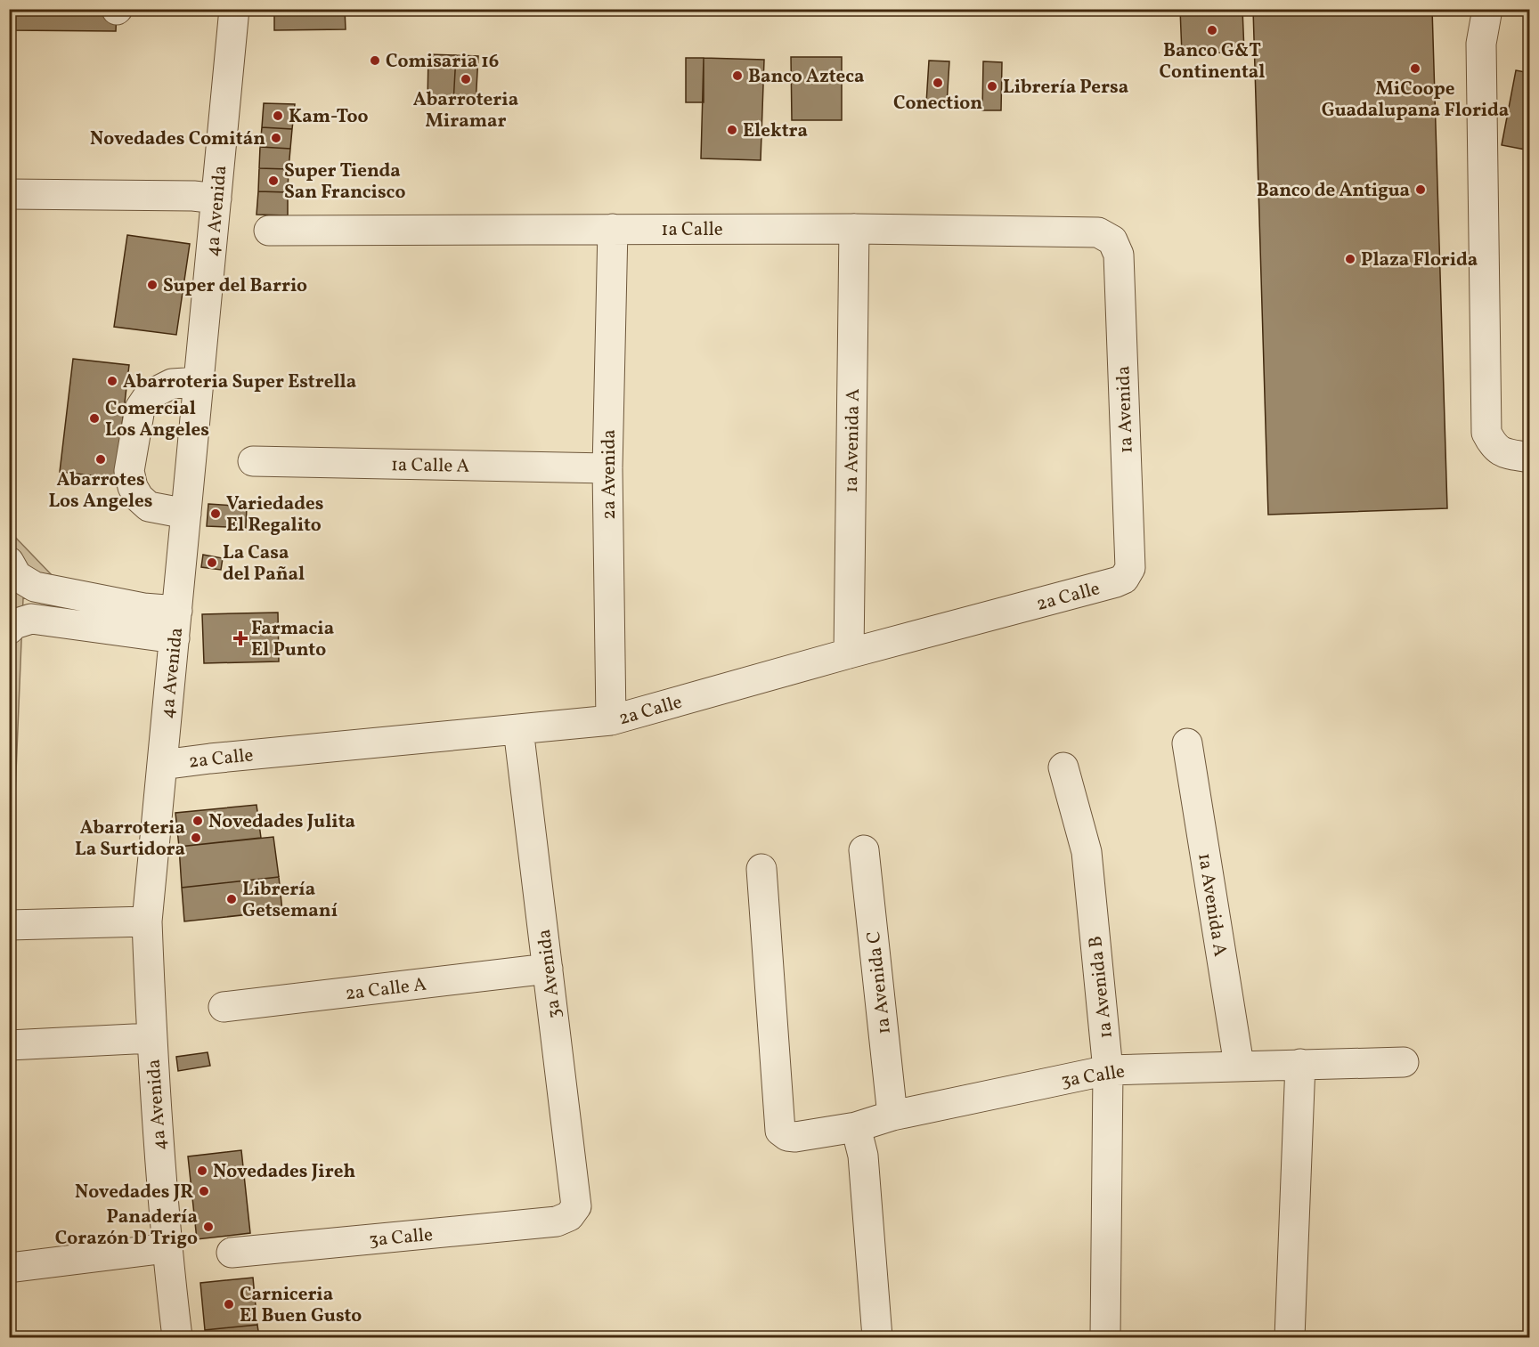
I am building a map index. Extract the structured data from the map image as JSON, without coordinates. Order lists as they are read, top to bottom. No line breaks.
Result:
{"streets":{"street":["4a Avenida","1a Calle","1a Avenida","1a Avenida A","1a Calle A","2a Avenida","2a Calle","3a Avenida","1a Avenida C","1a Avenida B","2a Calle A","3a Calle"]},"crossings":[["4a Avenida","2a Calle"],["1a Calle","1a Avenida"],["1a Calle","1a Avenida A"],["1a Calle","2a Avenida"],["1a Avenida","2a Calle"],["1a Avenida A","2a Calle"],["1a Avenida A","3a Calle"],["1a Calle A","2a Avenida"],["2a Avenida","2a Calle"],["2a Calle","3a Avenida"],["3a Avenida","2a Calle A"],["3a Avenida","3a Calle"],["1a Avenida C","3a Calle"],["1a Avenida B","3a Calle"]],"places":{"other":["Banco G&T Continental","Comisaria 16","MiCoope Guadalupana Florida","Banco Azteca","Abarroteria Miramar","Conection","Librería Persa","Kam-Too","Elektra","Novedades Comitán","Super Tienda San Francisco","Banco de Antigua","Plaza Florida","Super del Barrio","Abarroteria Super Estrella","Comercial Los Angeles","Abarrotes Los Angeles","Variedades El Regalito","La Casa del Pañal","Novedades Julita","Abarroteria La Surtidora","Librería Getsemaní","Novedades Jireh","Novedades JR","Panadería Corazón D Trigo","Carniceria El Buen Gusto"],"health":["Farmacia El Punto"]}}
